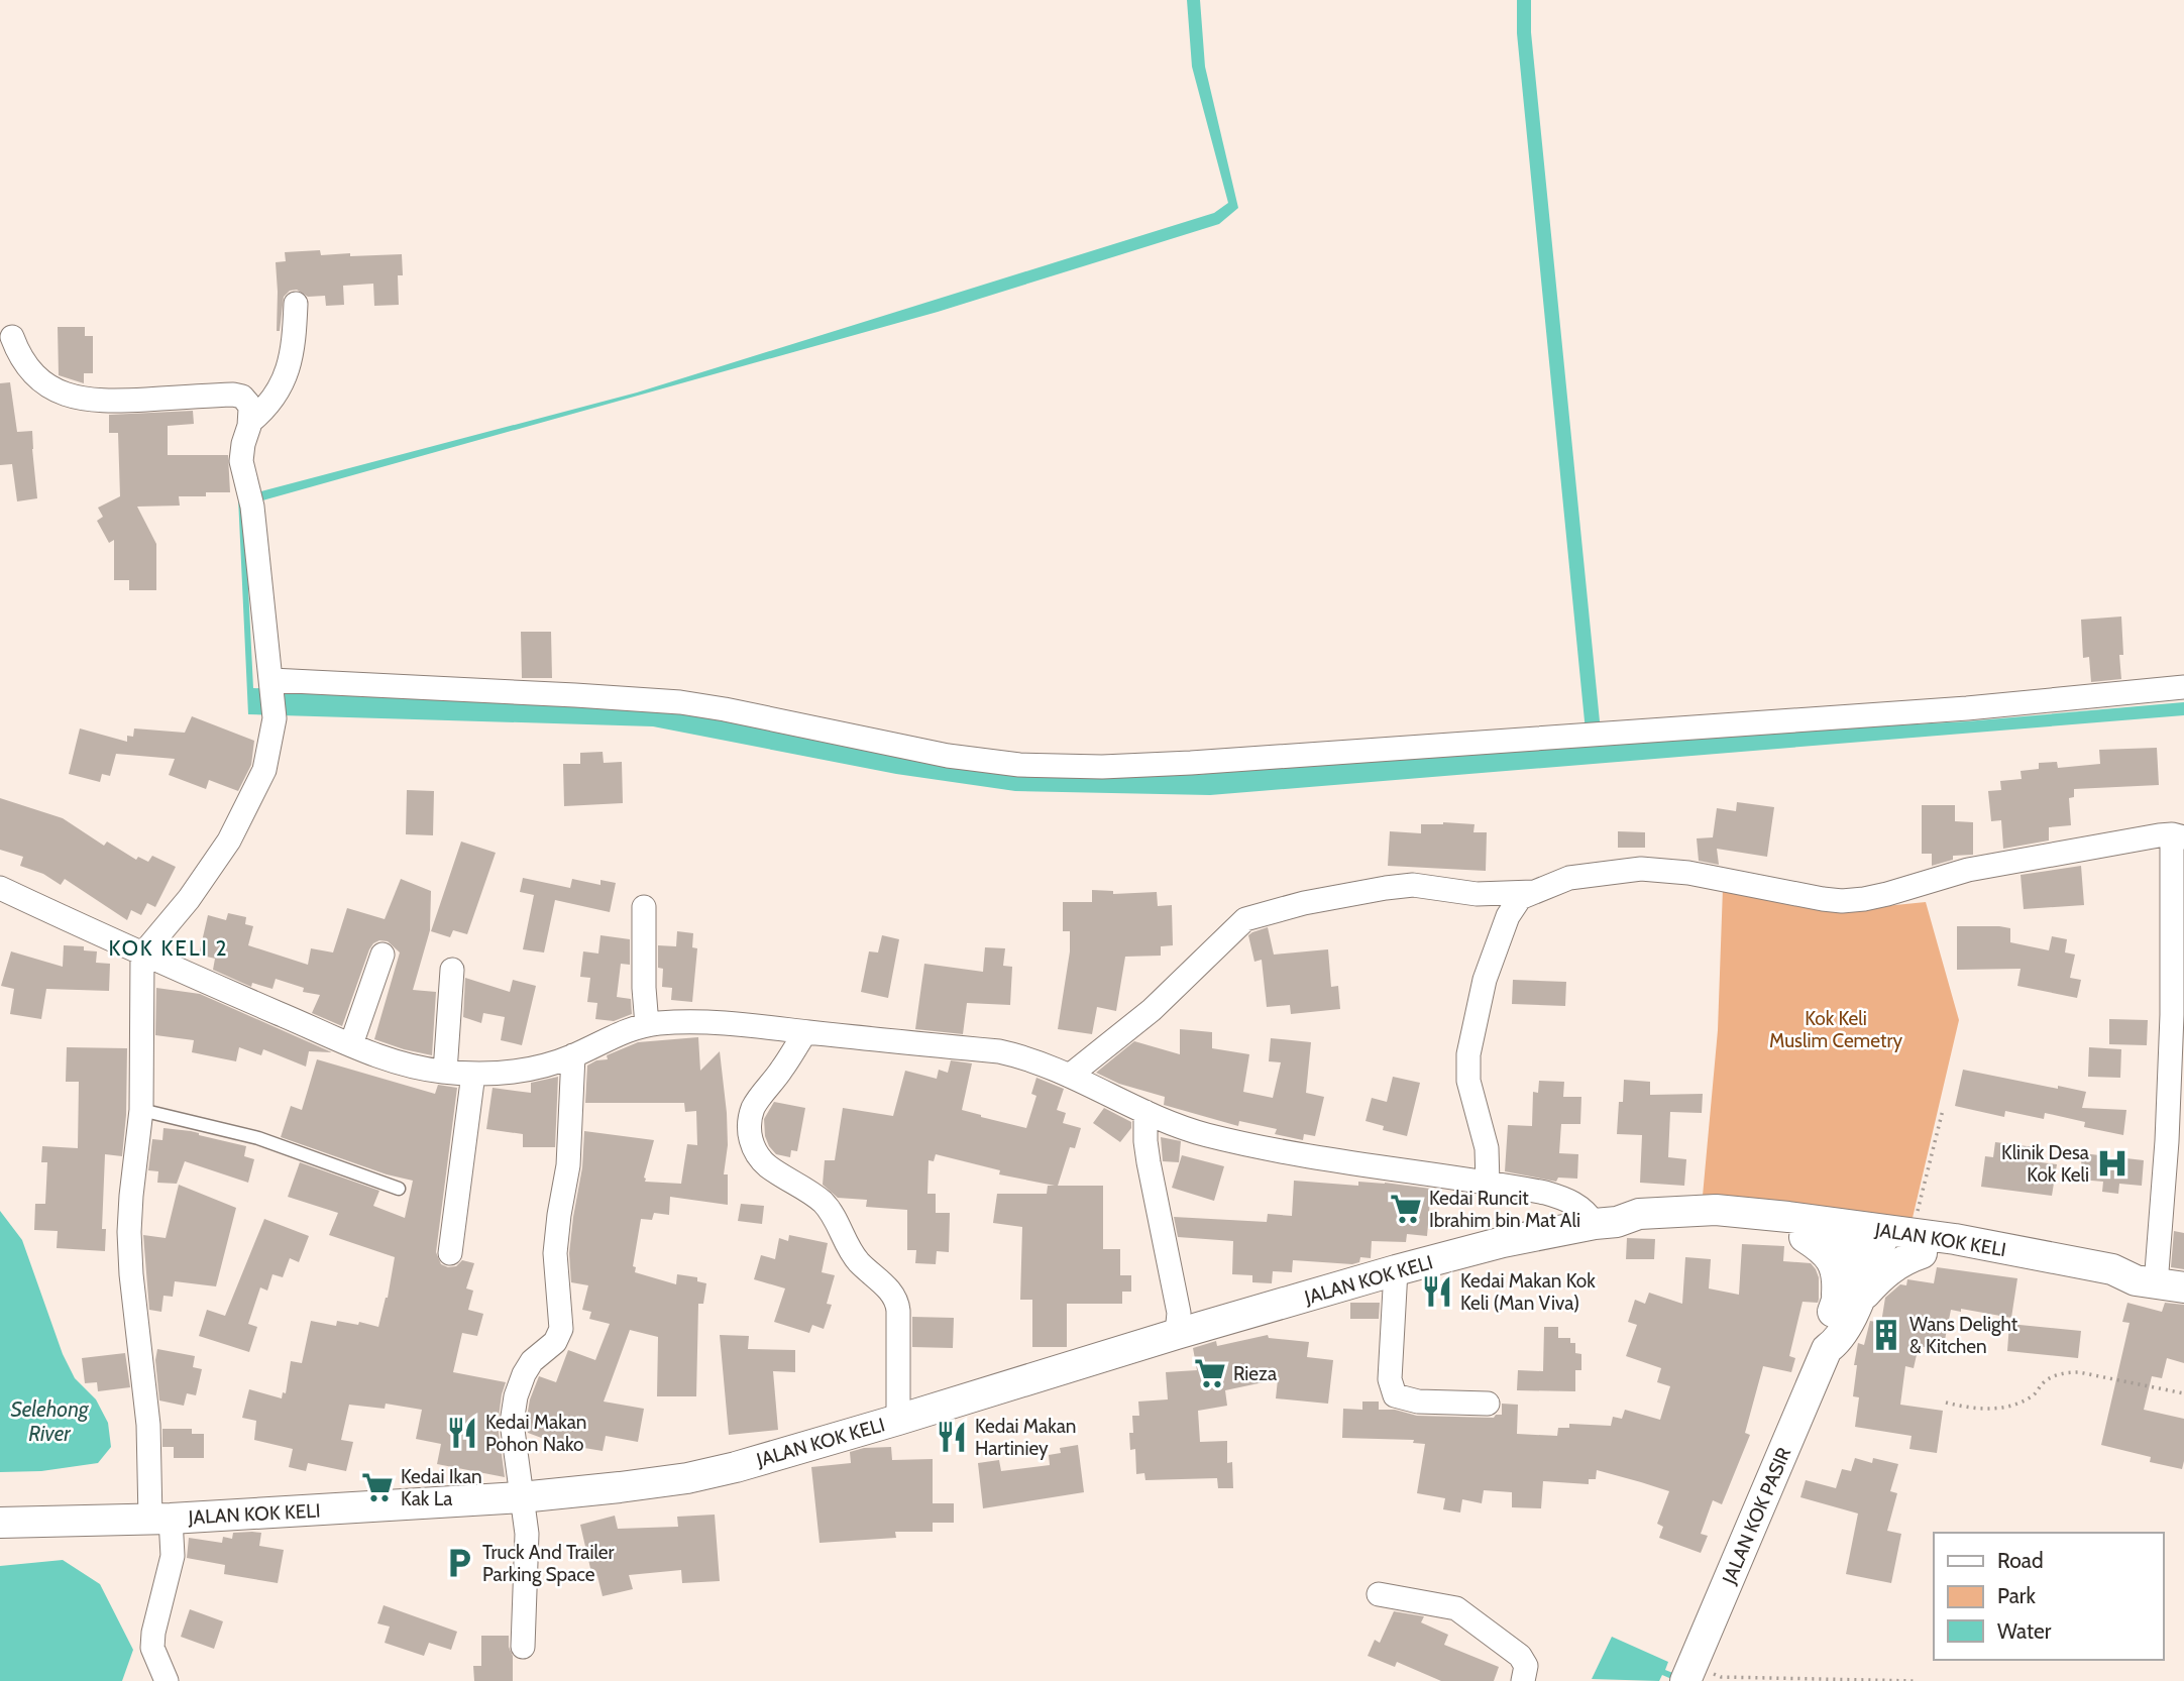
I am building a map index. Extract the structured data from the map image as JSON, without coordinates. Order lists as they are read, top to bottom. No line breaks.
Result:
{"streets":{"street":["JALAN KOK KELI","JALAN KOK PASIR"]},"crossings":[["JALAN KOK KELI","JALAN KOK PASIR"]],"districts":["KOK KELI 2"],"water":["Selehong River"],"parks":["Kok Keli Muslim Cemetry"],"places":{"hospital":["Klinik Desa Kok Keli"],"supermarket":["Kedai Runcit Ibrahim bin Mat Ali","Rieza","Kedai Ikan Kak La"],"restaurant":["Kedai Makan Kok Keli (Man Viva)","Kedai Makan Pohon Nako","Kedai Makan Hartiniey"],"building":["Wans Delight & Kitchen"],"parking":["Truck And Trailer Parking Space"]},"legend":["Road","Park","Water"]}
